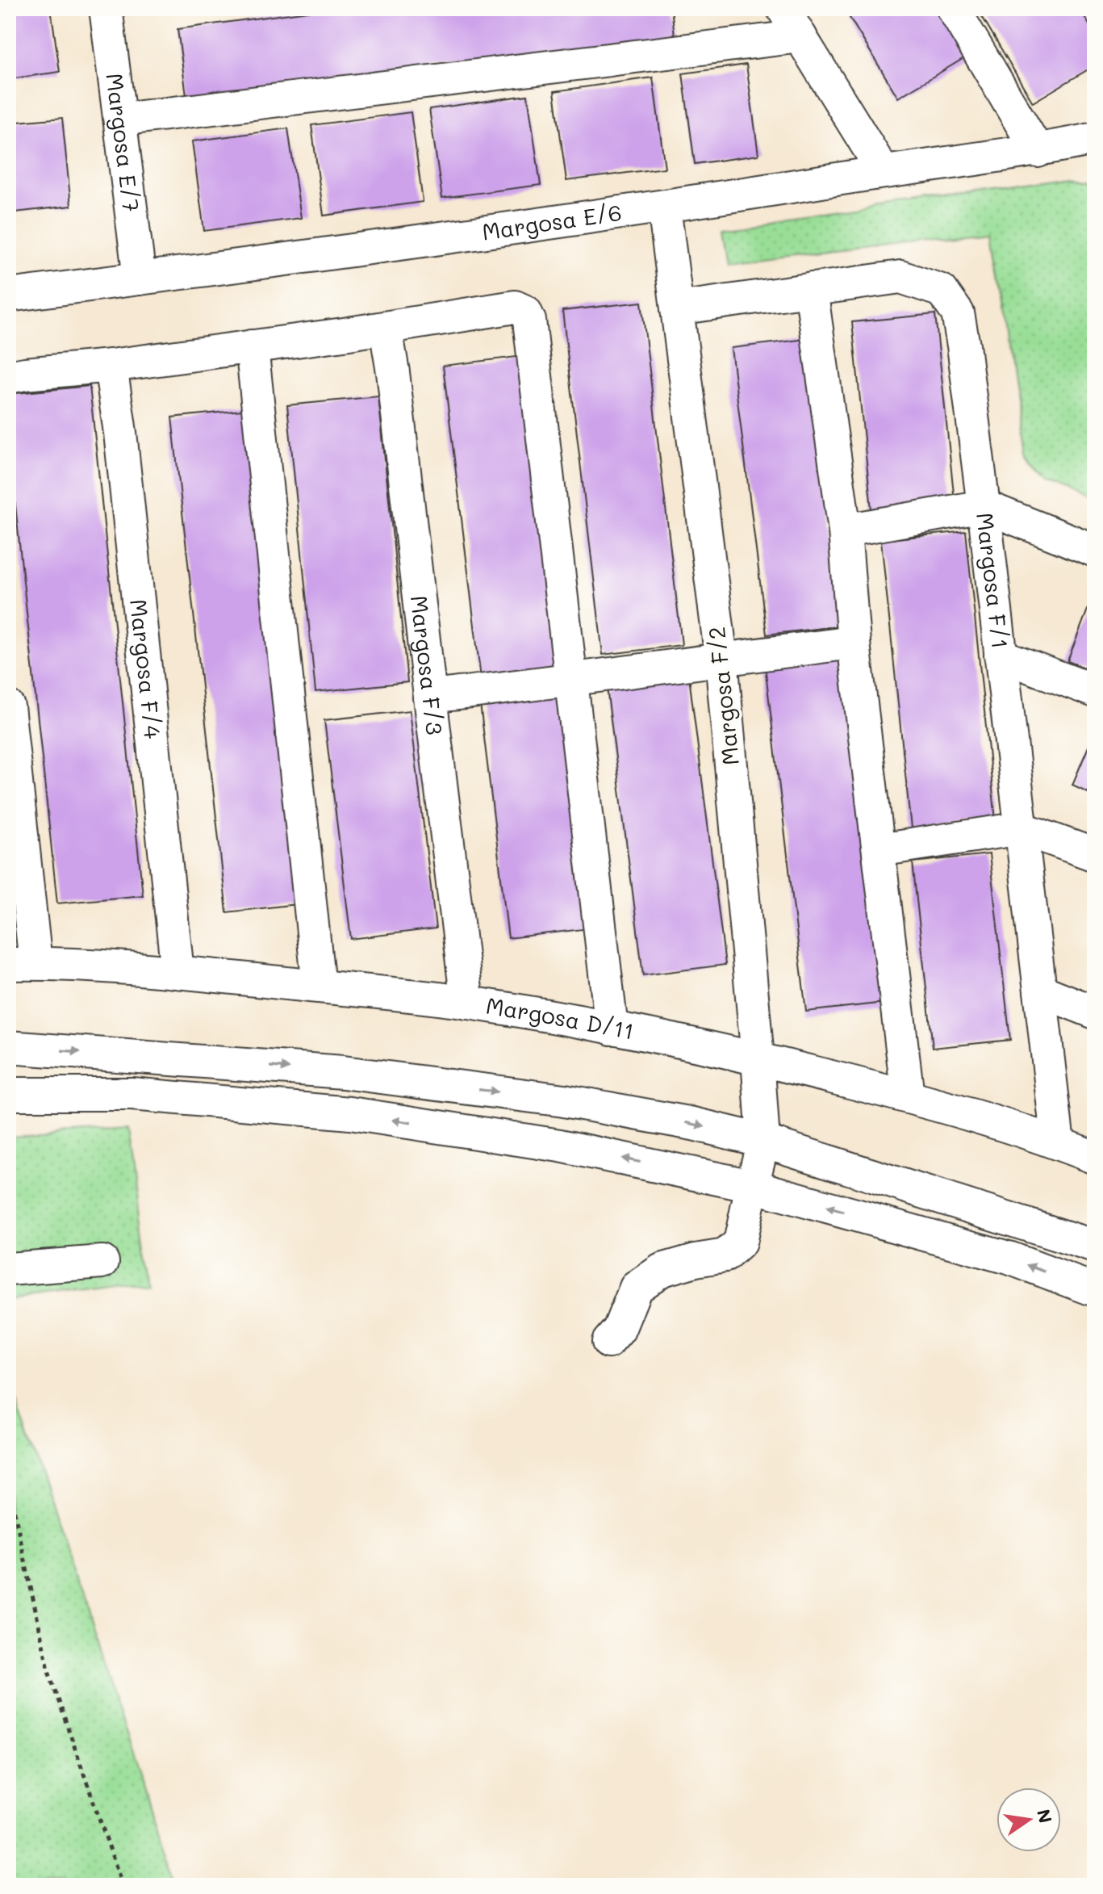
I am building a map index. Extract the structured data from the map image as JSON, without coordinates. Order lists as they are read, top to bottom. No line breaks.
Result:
{"streets":{"street":["Margosa E/7","Margosa E/6","Margosa F/1","Margosa F/3","Margosa F/4","Margosa F/2","Margosa D/11"]},"crossings":[["Margosa E/7","Margosa E/6"],["Margosa E/6","Margosa F/2"],["Margosa F/1","Margosa F/2"],["Margosa F/1","Margosa D/11"],["Margosa F/3","Margosa D/11"],["Margosa F/4","Margosa D/11"],["Margosa F/2","Margosa D/11"]],"north":"right"}
